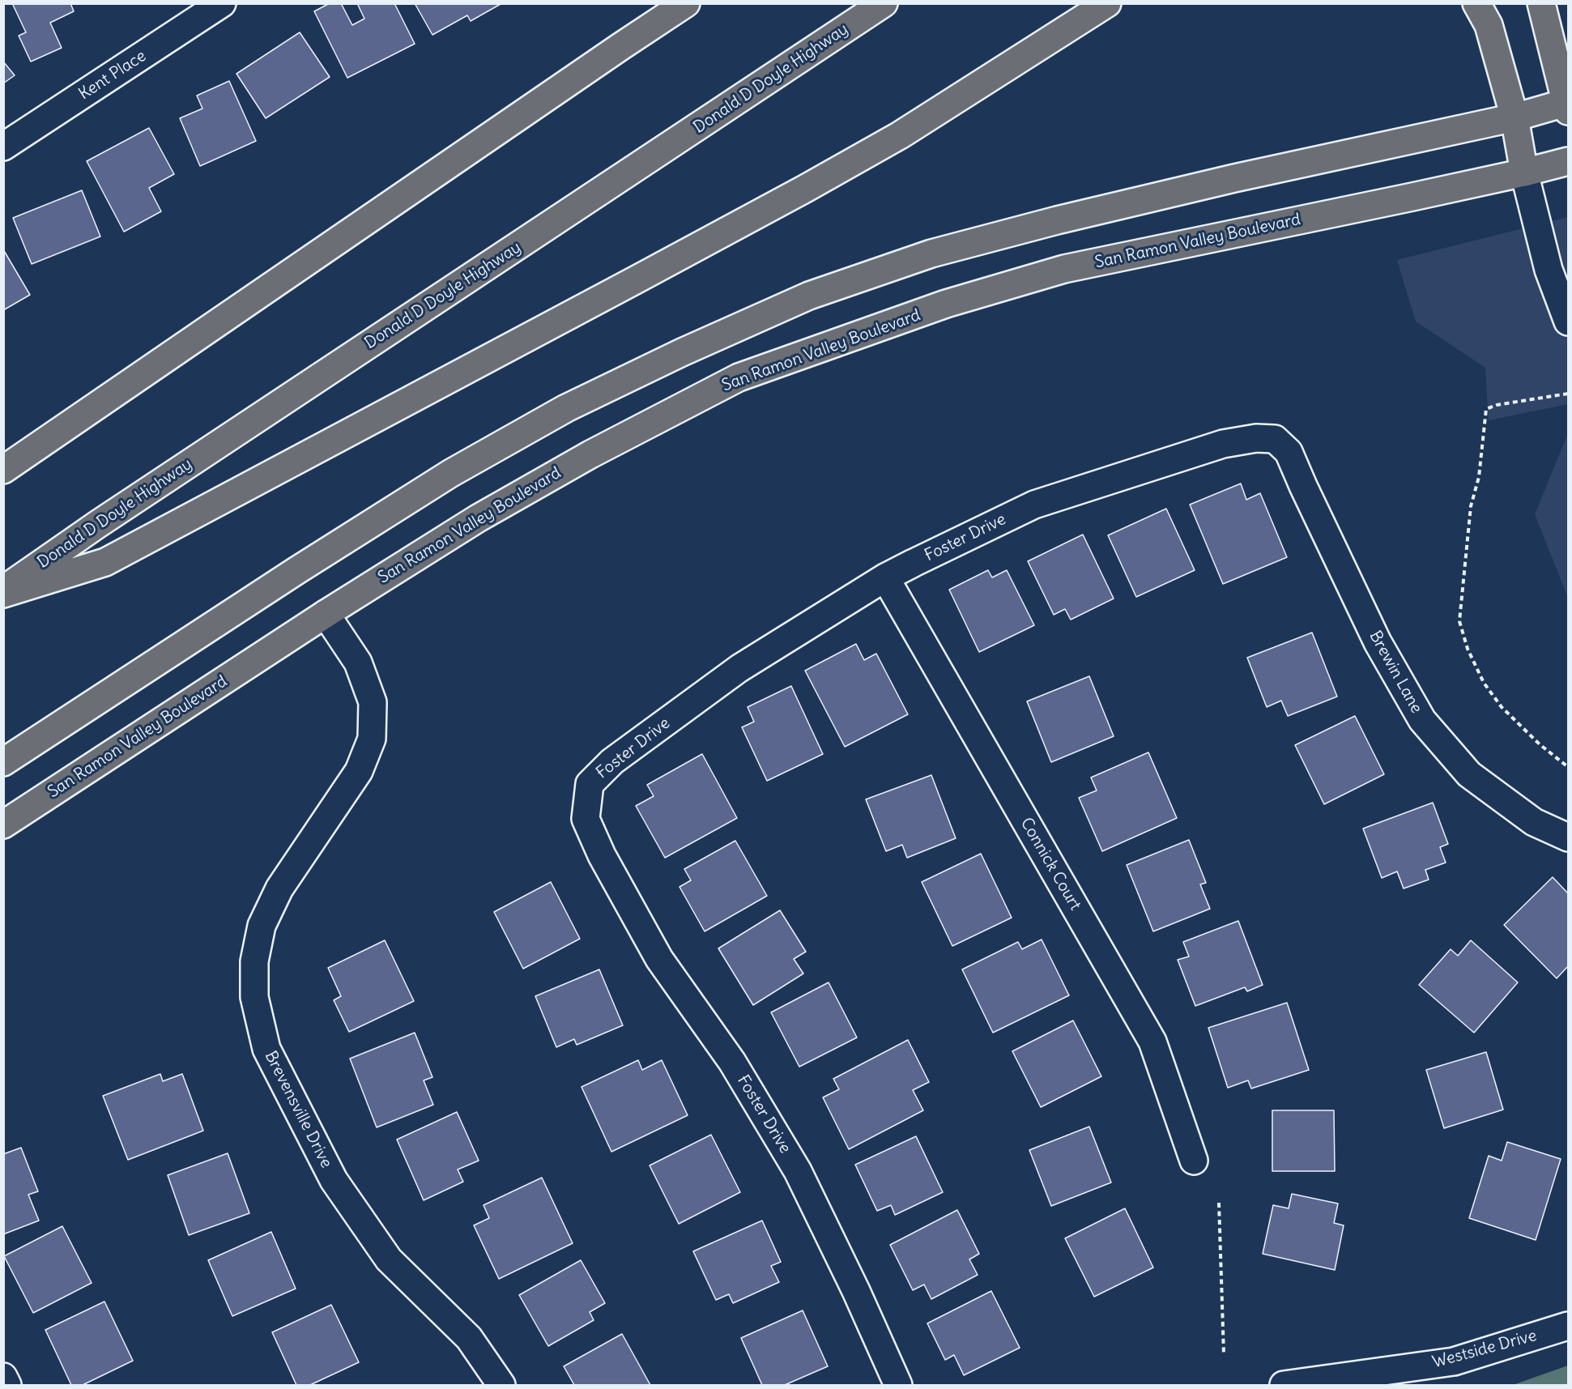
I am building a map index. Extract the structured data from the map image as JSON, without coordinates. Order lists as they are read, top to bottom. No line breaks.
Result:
{"streets":{"main road":["Donald D Doyle Highway","San Ramon Valley Boulevard"],"street":["Kent Place","Foster Drive","Brewin Lane","Connick Court","Brevensville Drive","Westside Drive"]},"crossings":[["San Ramon Valley Boulevard","Brevensville Drive"],["Foster Drive","Brewin Lane"],["Foster Drive","Connick Court"]]}
